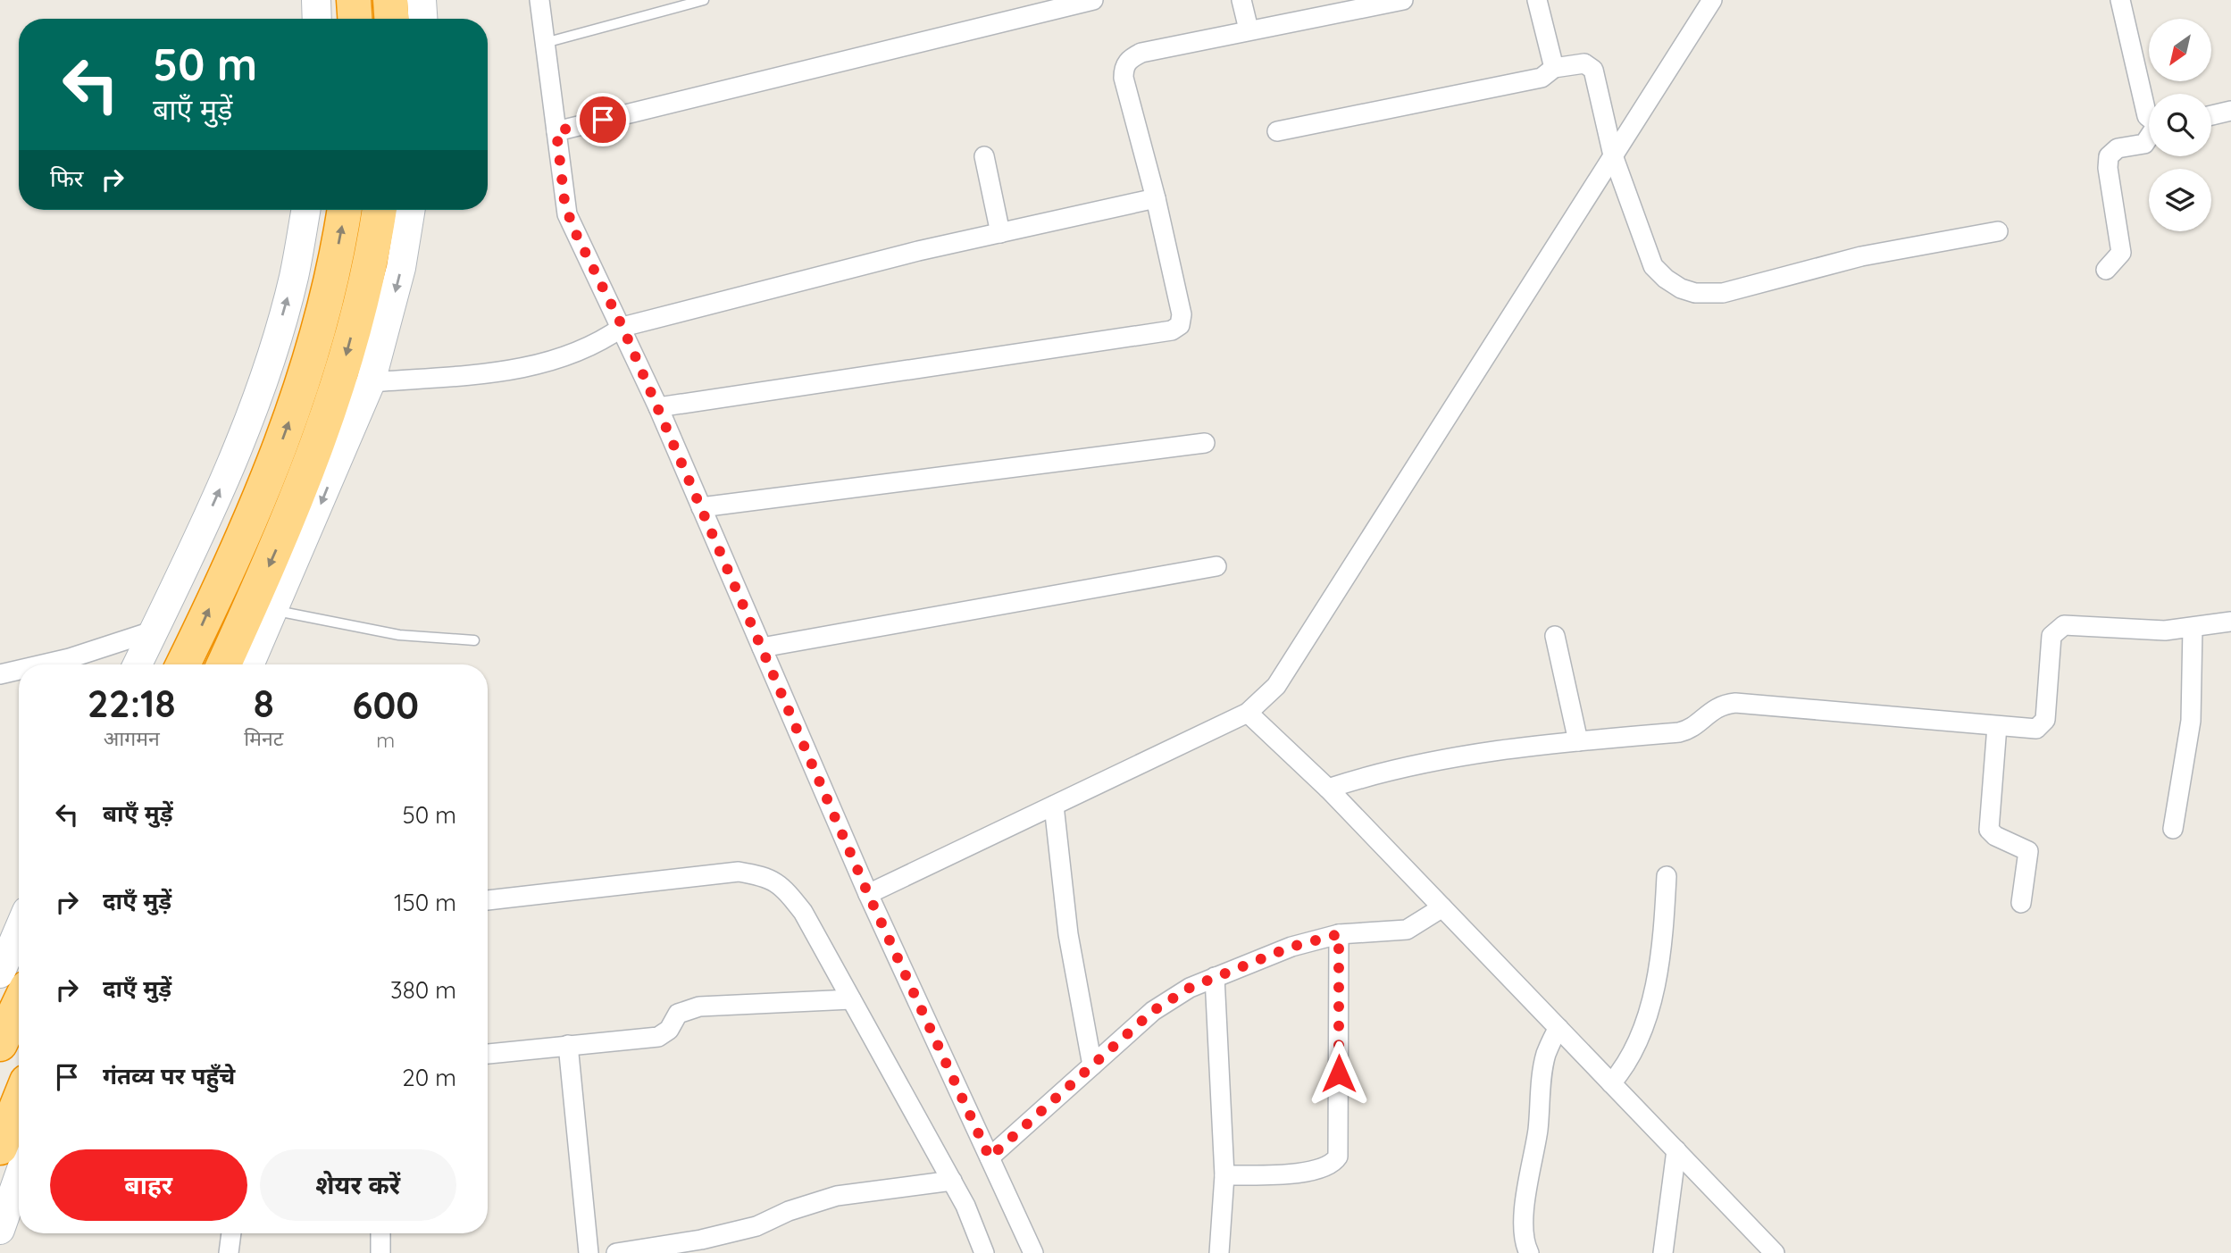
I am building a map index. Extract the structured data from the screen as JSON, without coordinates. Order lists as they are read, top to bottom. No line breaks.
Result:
{"north":"bottom left","page":{"turn":["50 m","बाएँ मुड़ें"],"then":"फिर","eta":["22:18","आगमन","8","मिनट","600","m"],"list":[{"name":"बाएँ मुड़ें","value":"50 m"},{"name":"दाएँ मुड़ें","value":"150 m"},{"name":"दाएँ मुड़ें","value":"380 m"},{"name":"गंतव्य पर पहुँचे","value":"20 m"}],"buttons":["बाहर","शेयर करें"]}}
